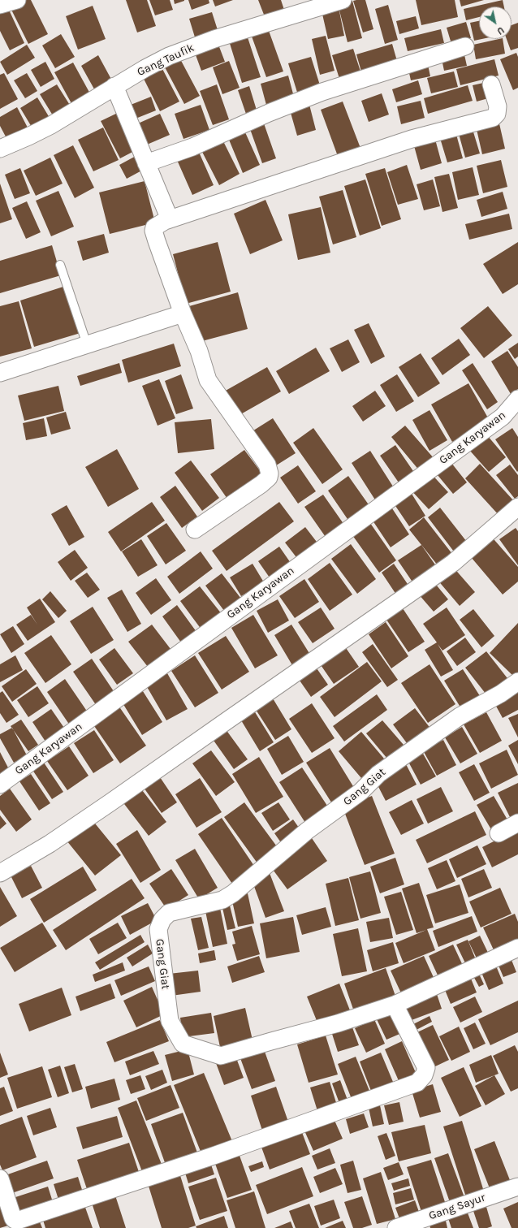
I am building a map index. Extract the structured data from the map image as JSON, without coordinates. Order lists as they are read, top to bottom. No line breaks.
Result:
{"streets":{"street":["Gang Taufik","Gang Karyawan","Gang Giat","Gang Sayur"]},"north":"bottom right"}
